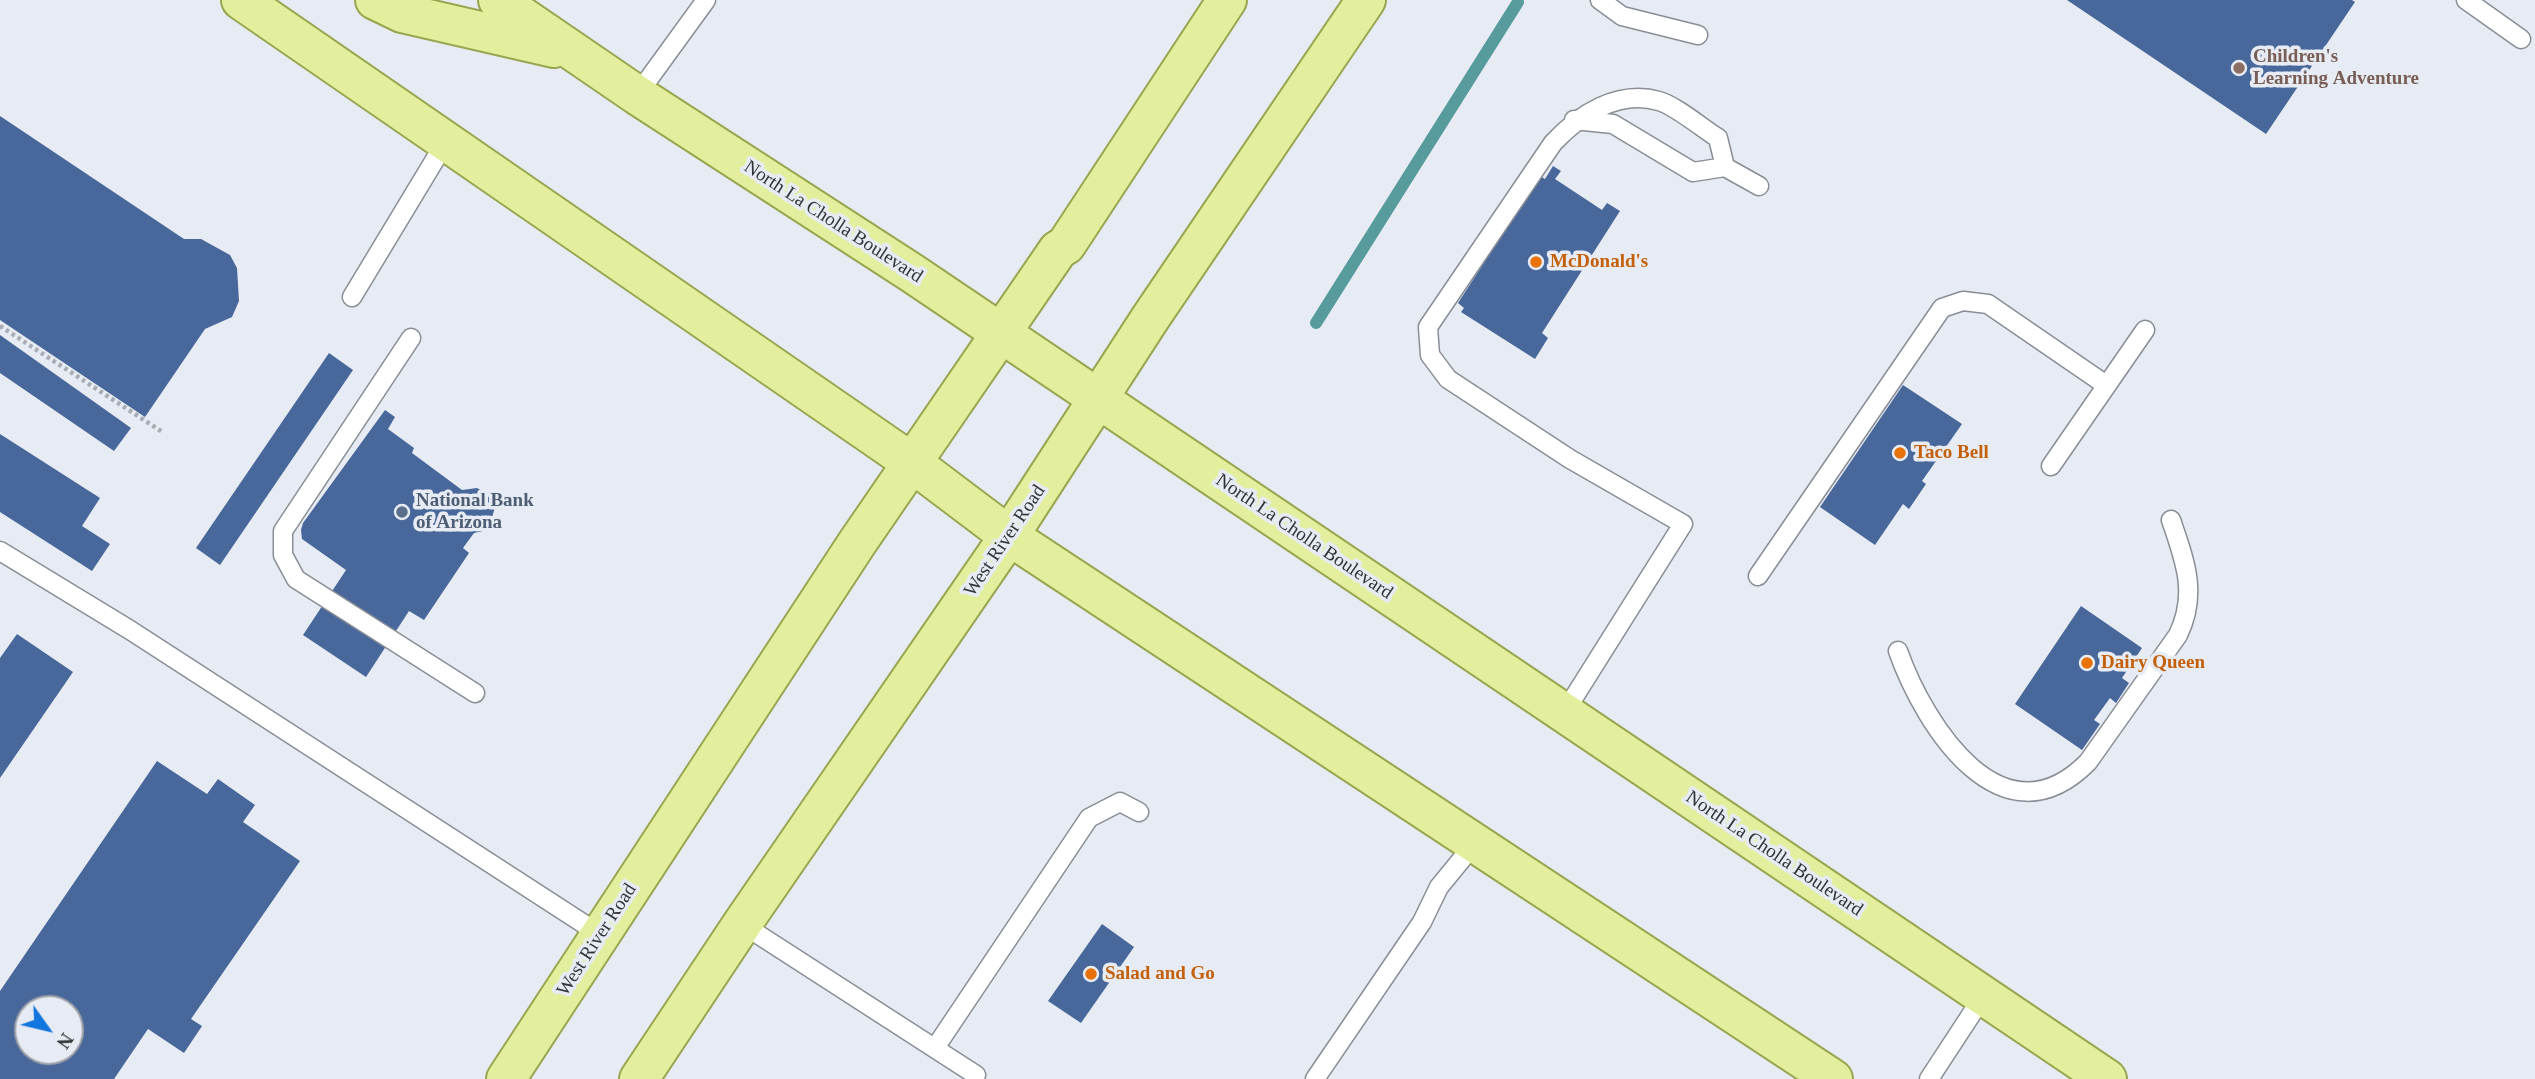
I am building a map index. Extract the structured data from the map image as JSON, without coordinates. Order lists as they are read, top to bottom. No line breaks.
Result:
{"streets":{"main road":["North La Cholla Boulevard","West River Road"]},"crossings":[["North La Cholla Boulevard","West River Road"]],"places":["Children's Learning Adventure","McDonald's","Taco Bell","National Bank of Arizona","Dairy Queen","Salad and Go"],"north":"bottom right"}
